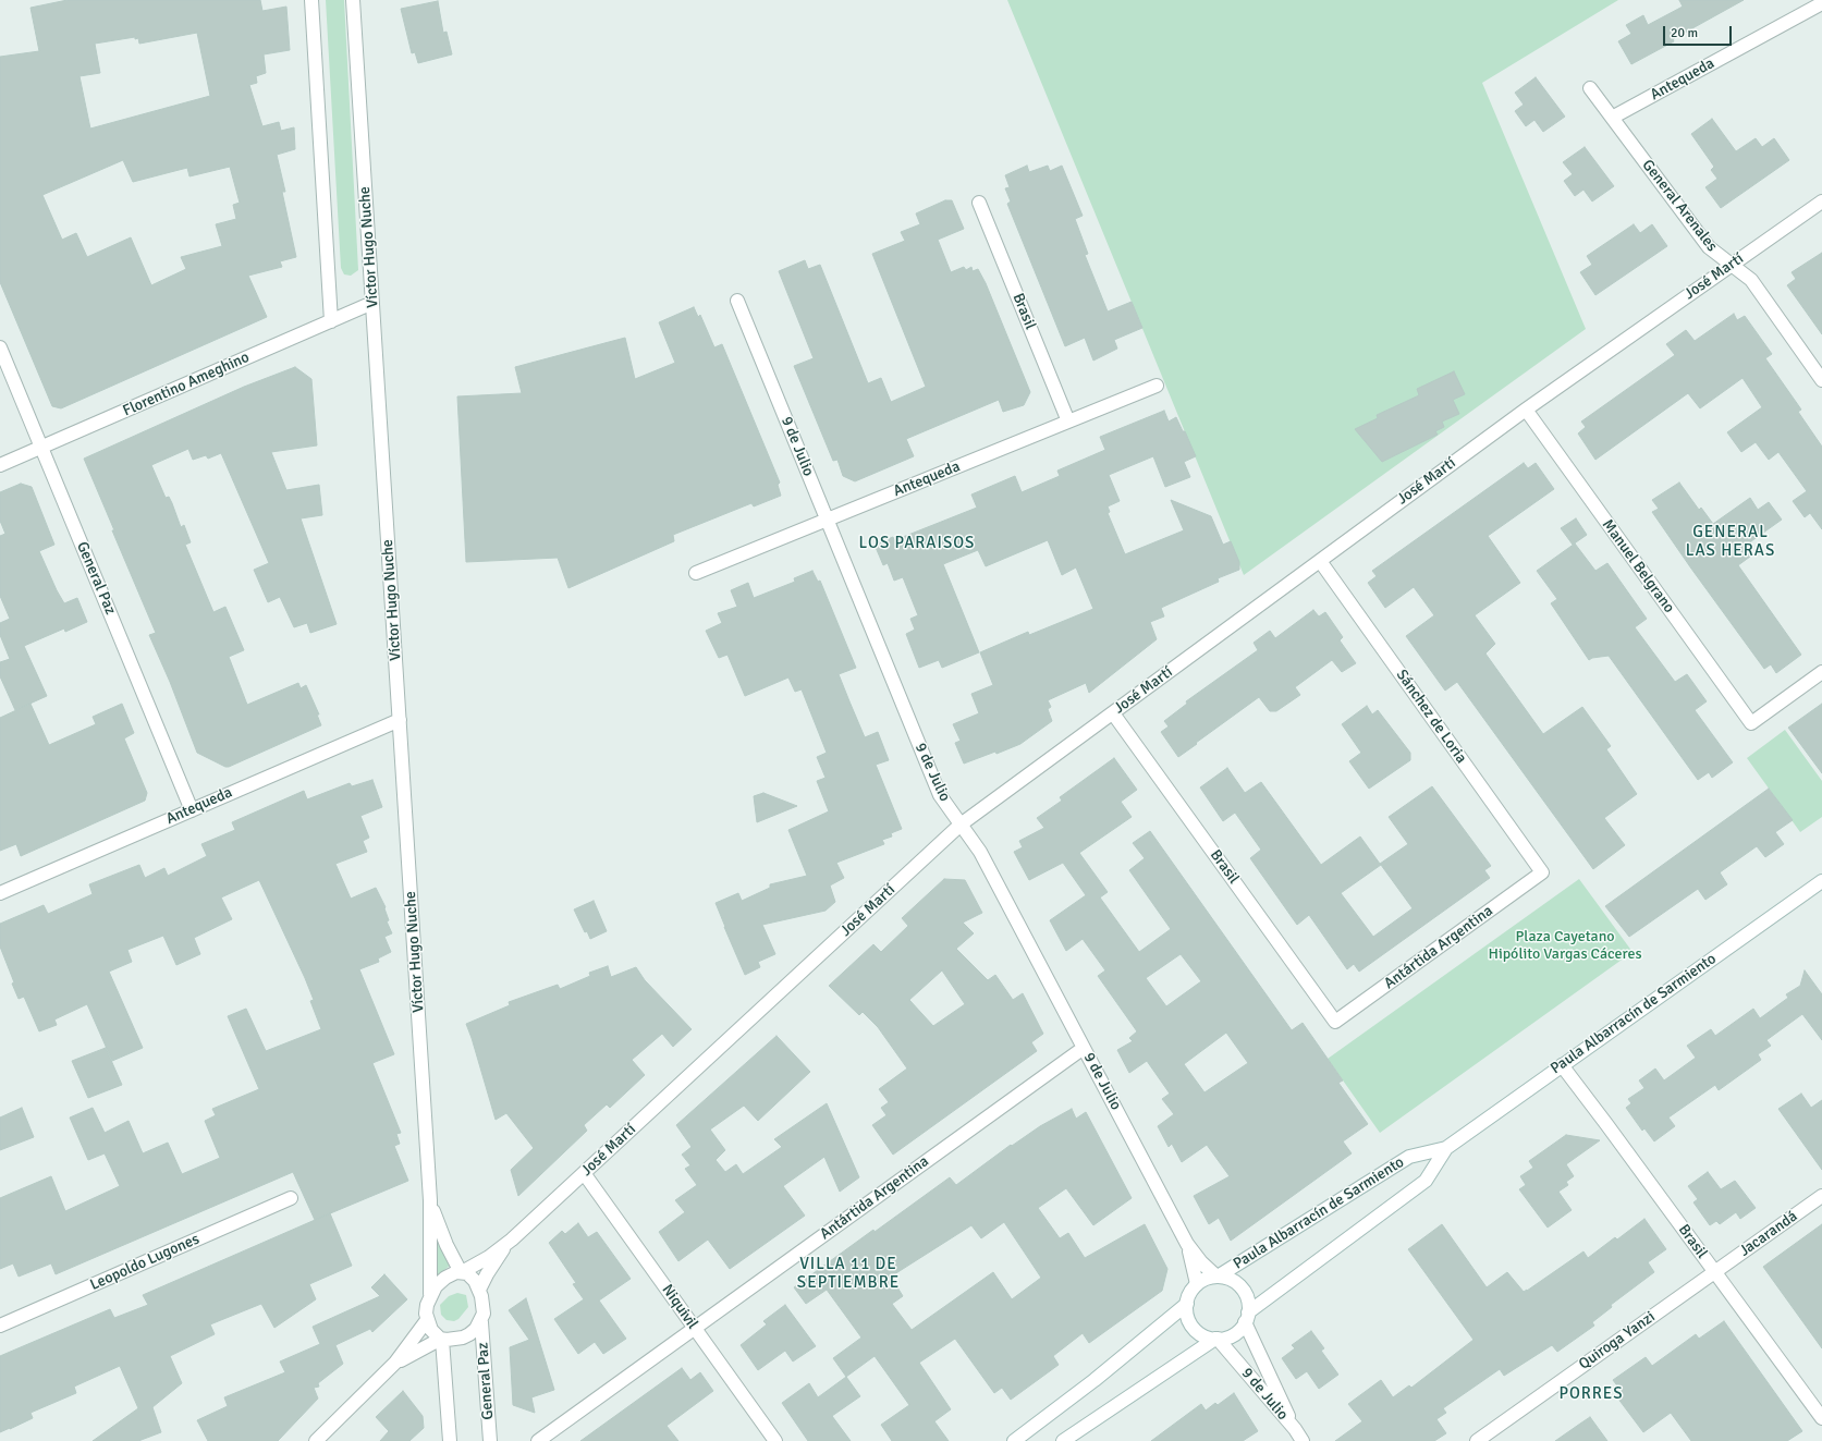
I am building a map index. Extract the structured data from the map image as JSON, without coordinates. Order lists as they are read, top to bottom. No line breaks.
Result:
{"streets":{"street":["Antequeda","General Arenales","Víctor Hugo Nuche","José Martí","Brasil","Florentino Ameghino","9 de Julio","Manuel Belgrano","General Paz","Sánchez de Loria","Antártida Argentina","Paula Albarracín de Sarmiento","Jacarandá","Leopoldo Lugones","Niquivil","Quiroga Yanzi"]},"crossings":[["Antequeda","General Arenales"],["Antequeda","Víctor Hugo Nuche"],["Antequeda","Brasil"],["Antequeda","9 de Julio"],["Antequeda","General Paz"],["General Arenales","José Martí"],["Víctor Hugo Nuche","José Martí"],["Víctor Hugo Nuche","Florentino Ameghino"],["Víctor Hugo Nuche","General Paz"],["José Martí","Brasil"],["José Martí","9 de Julio"],["José Martí","Manuel Belgrano"],["José Martí","General Paz"],["José Martí","Sánchez de Loria"],["José Martí","Niquivil"],["Brasil","Antártida Argentina"],["Brasil","Paula Albarracín de Sarmiento"],["Brasil","Jacarandá"],["Brasil","Quiroga Yanzi"],["Florentino Ameghino","General Paz"],["9 de Julio","Antártida Argentina"],["9 de Julio","Paula Albarracín de Sarmiento"],["Sánchez de Loria","Antártida Argentina"],["Antártida Argentina","Niquivil"],["Jacarandá","Quiroga Yanzi"]],"districts":["GENERAL LAS HERAS","LOS PARAISOS","VILLA 11 DE SEPTIEMBRE","PORRES"],"parks":["Plaza Cayetano Hipólito Vargas Cáceres"],"scale_bar":"20 m"}
